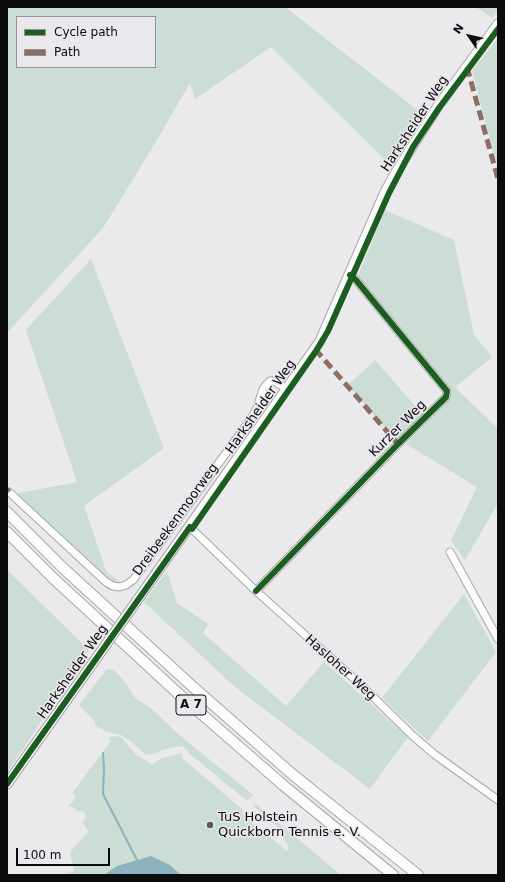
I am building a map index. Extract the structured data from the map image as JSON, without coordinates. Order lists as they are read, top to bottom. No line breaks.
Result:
{"streets":{"highway":["A 7"],"main road":["Harksheider Weg"],"street":["Kurzer Weg","Dreibeekenmoorweg","Hasloher Weg"]},"crossings":[["Harksheider Weg","Kurzer Weg"],["Harksheider Weg","Dreibeekenmoorweg"],["Harksheider Weg","Hasloher Weg"],["Kurzer Weg","Hasloher Weg"]],"places":["TuS Holstein Quickborn Tennis e. V."],"legend":["Cycle path","Path"],"scale_bar":"100 m","north":"top left"}
